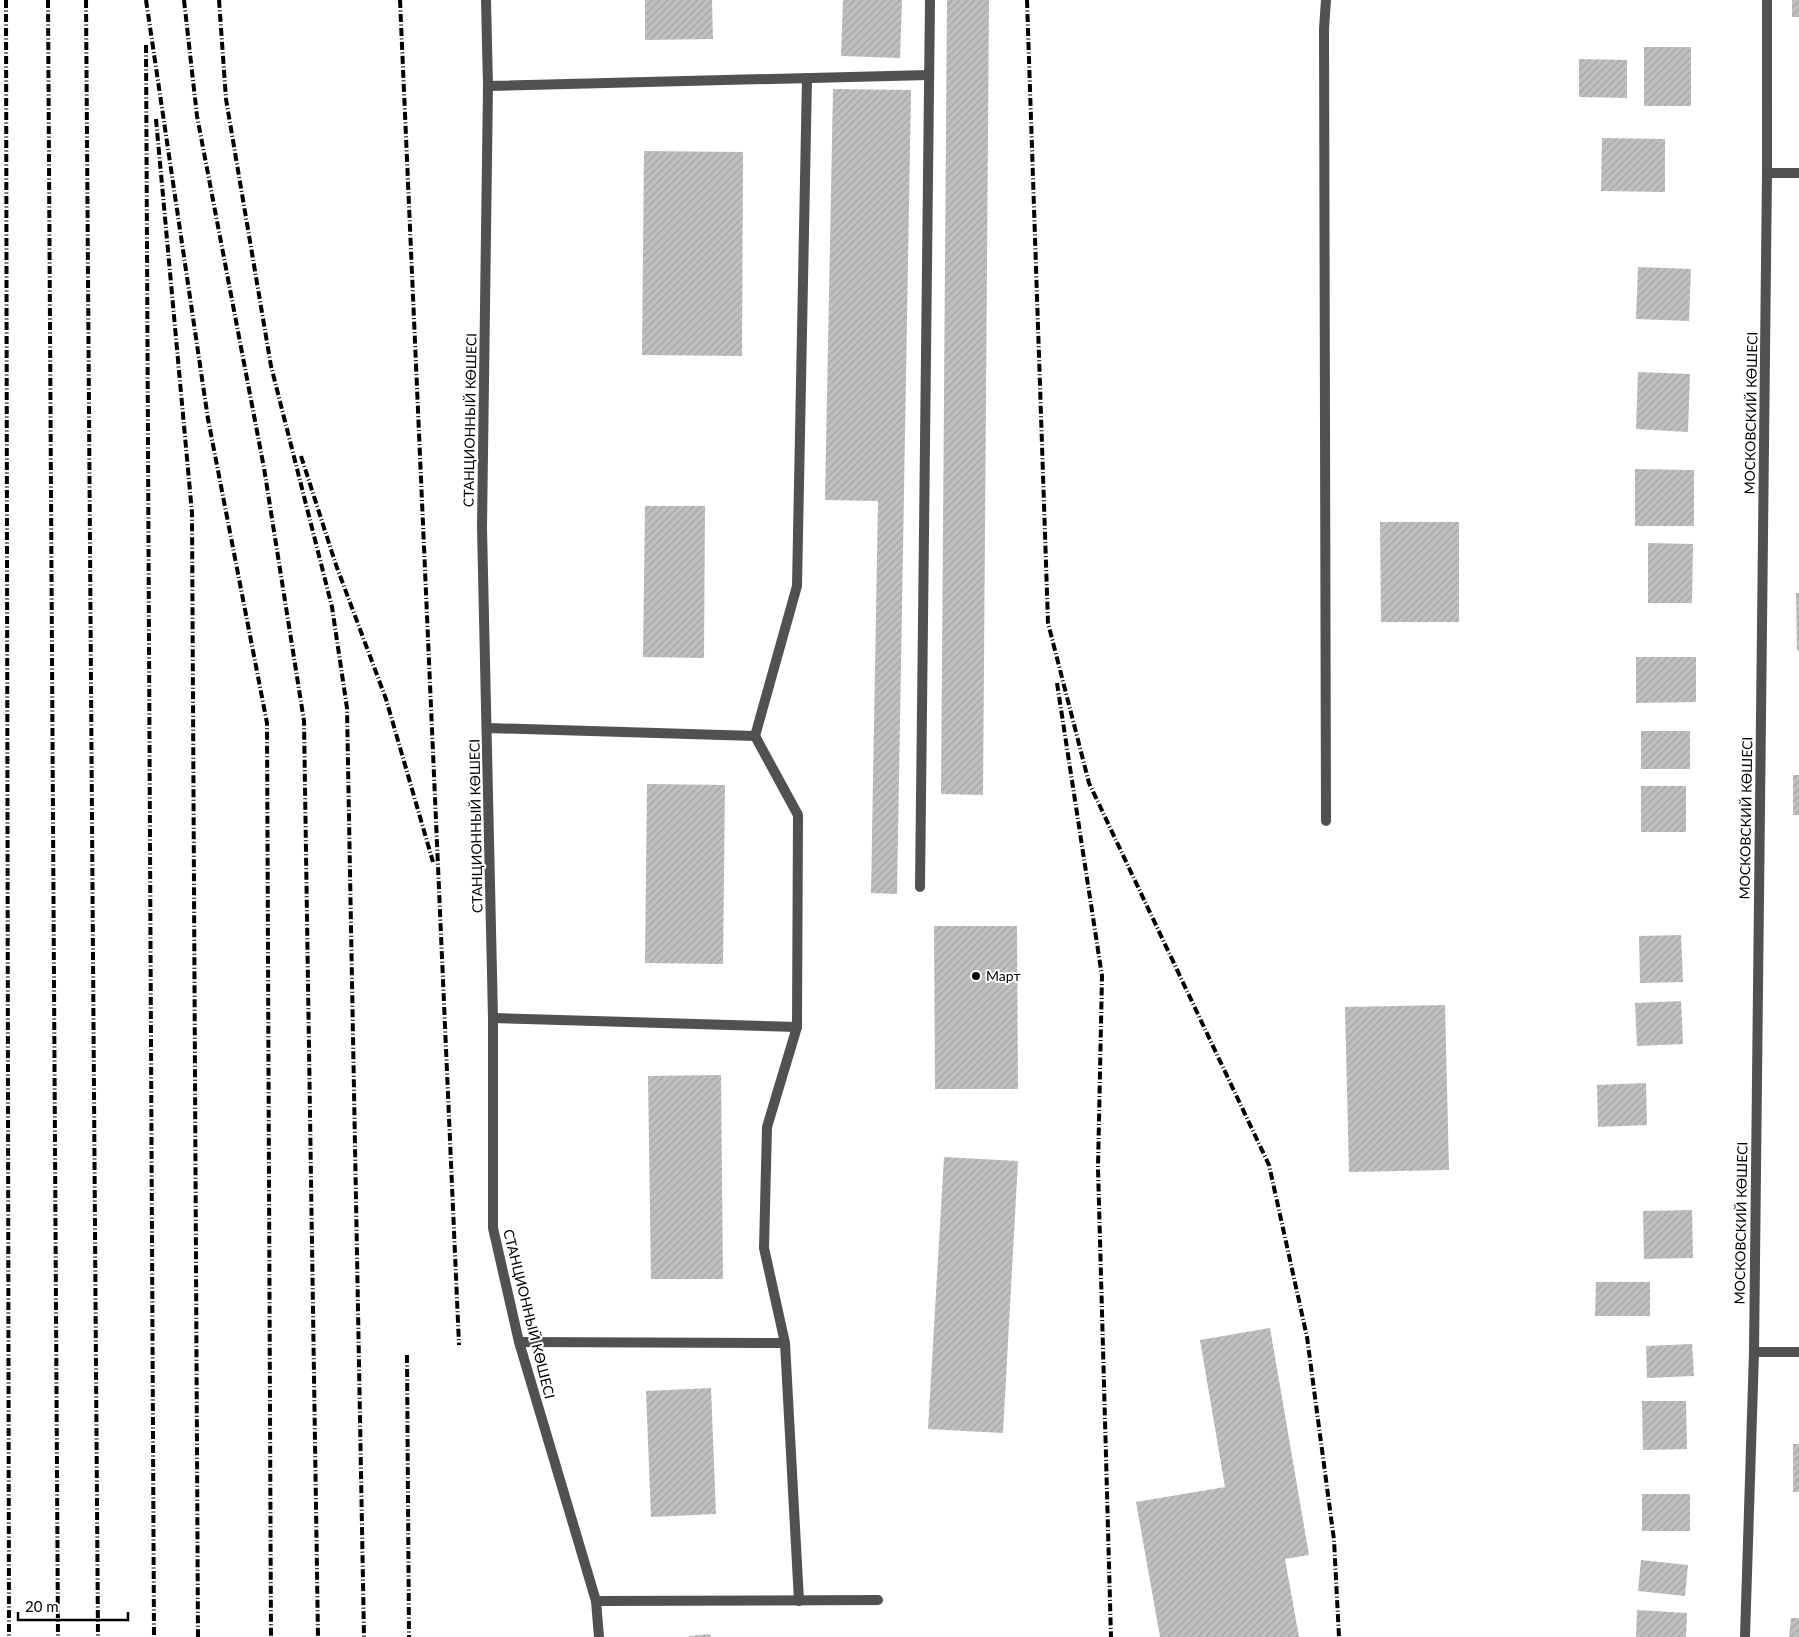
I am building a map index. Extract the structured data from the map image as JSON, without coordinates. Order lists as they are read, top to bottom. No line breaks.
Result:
{"streets":{"street":["МОСКОВСКИЙ КӨШЕСІ","СТАНЦИОННЫЙ КӨШЕСІ"]},"places":["Март"],"scale_bar":"20 m"}
